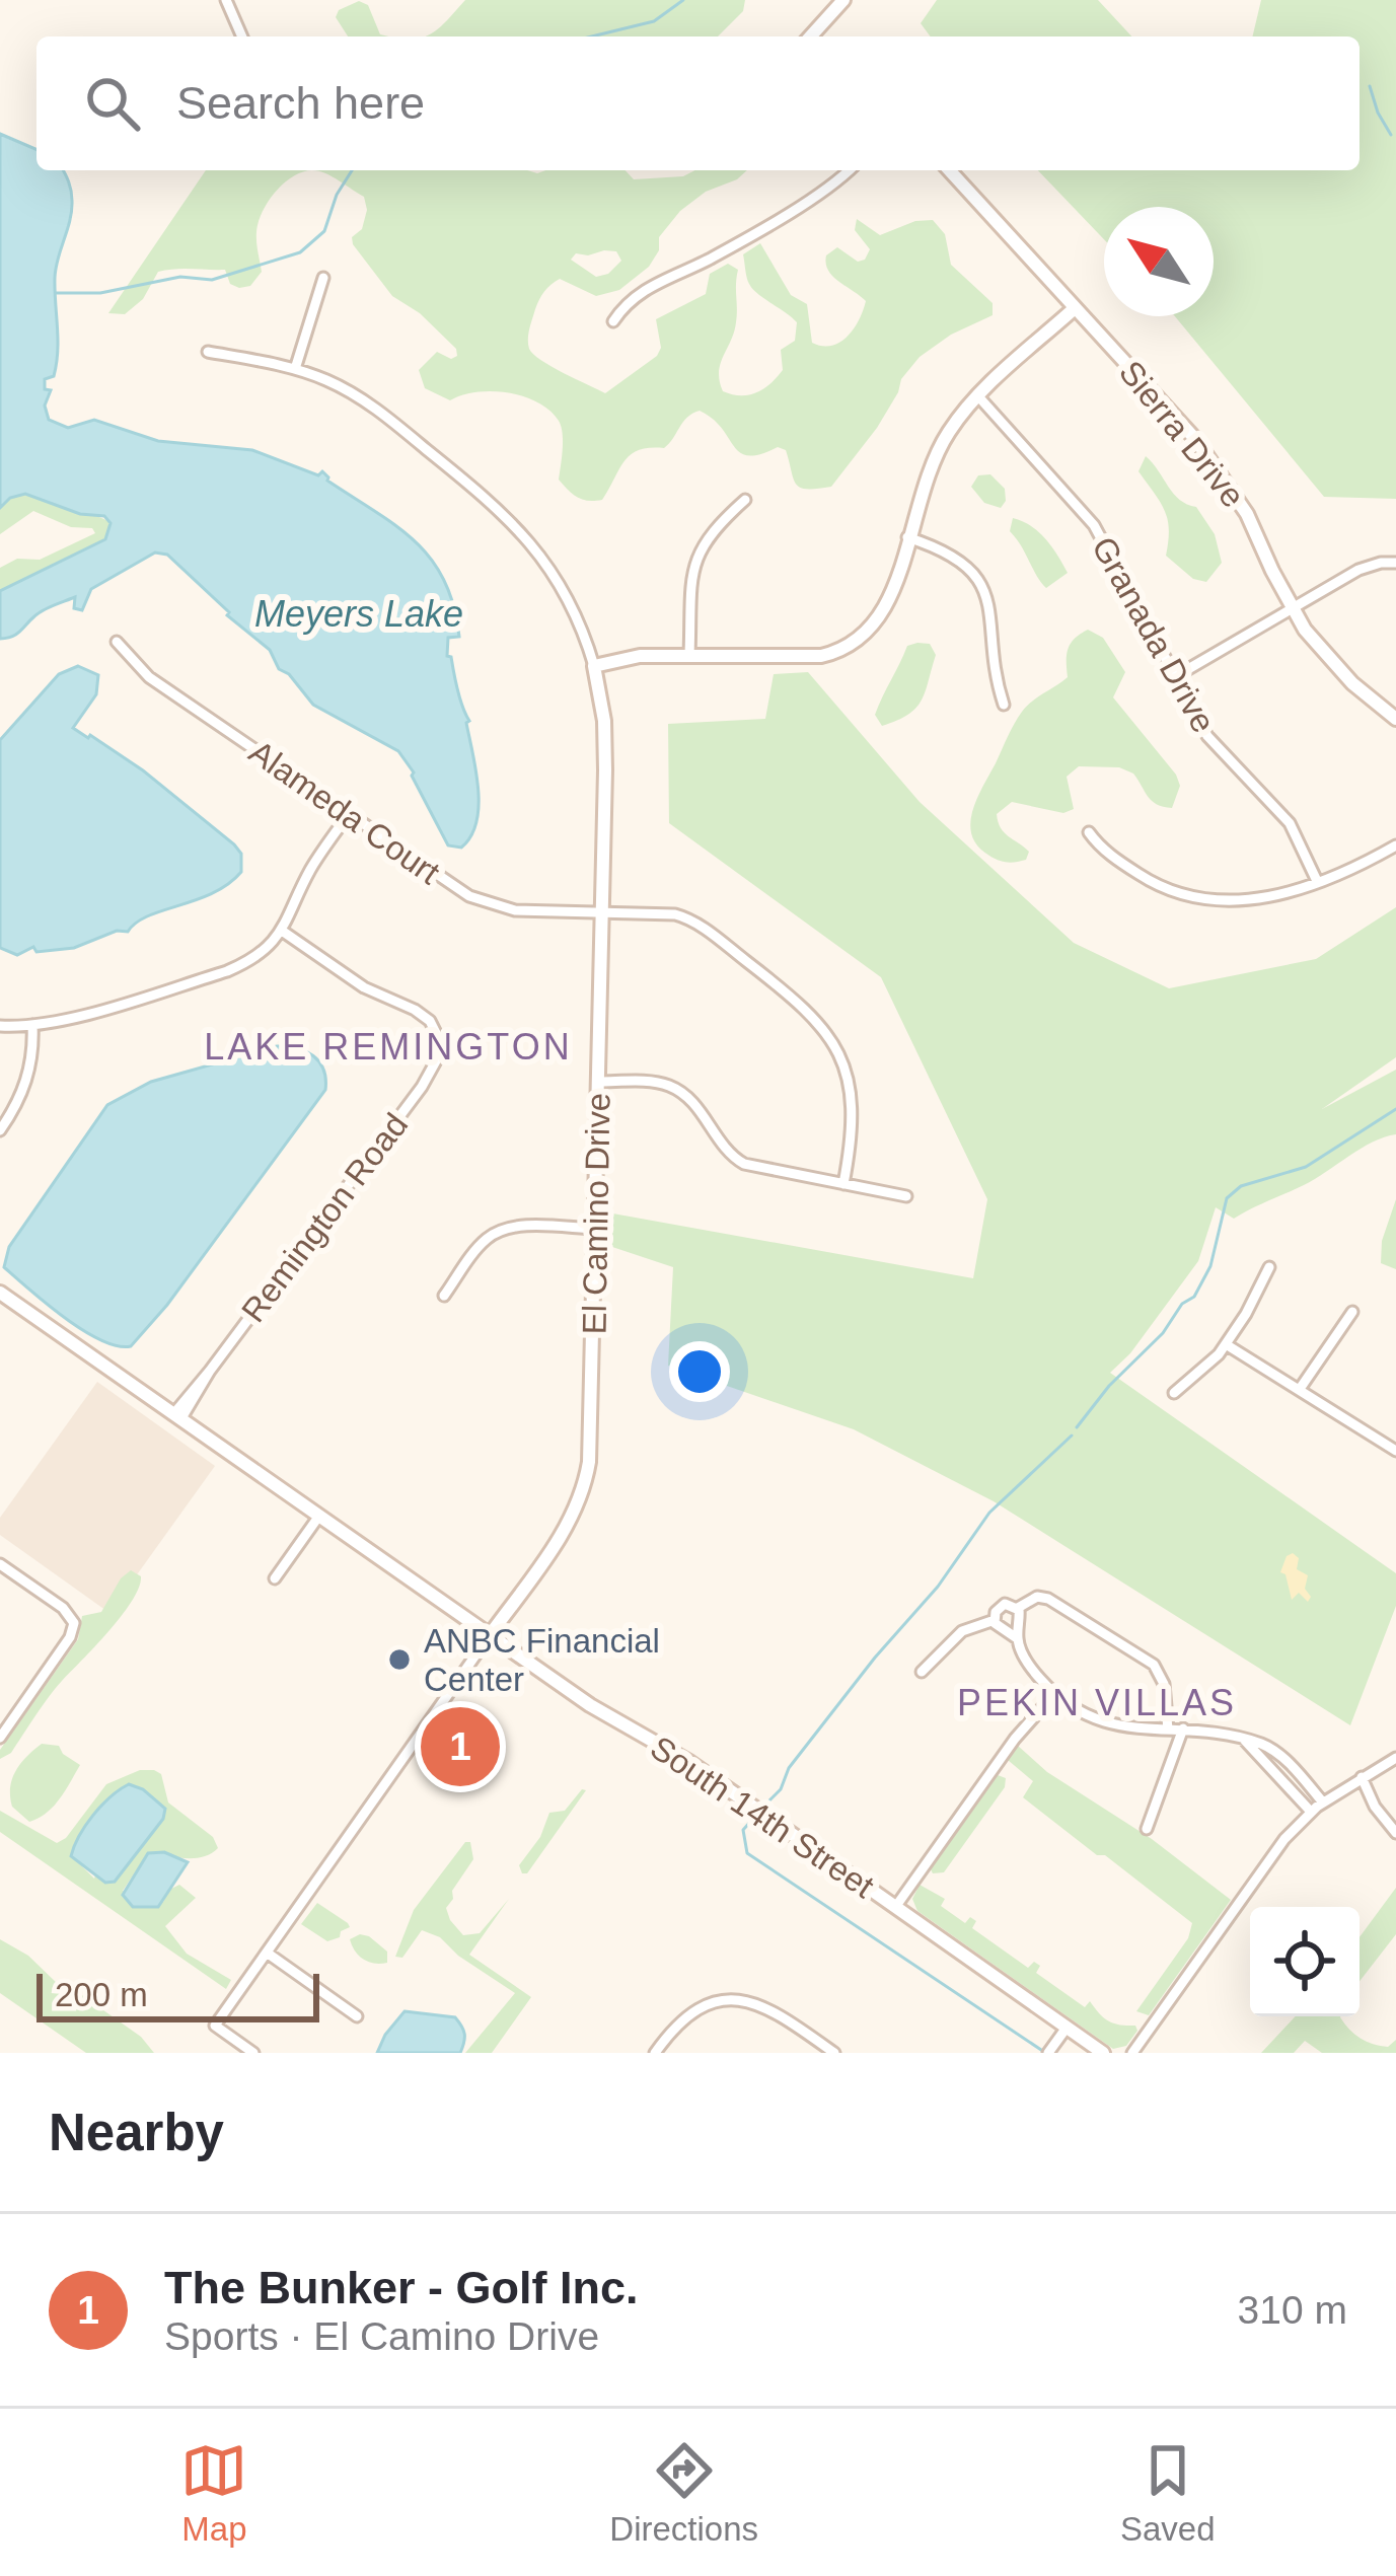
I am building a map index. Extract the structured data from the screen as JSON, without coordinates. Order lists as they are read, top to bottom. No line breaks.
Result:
{"streets":{"street":["Sierra Drive","Granada Drive","Alameda Court","El Camino Drive","Remington Road","South 14th Street"]},"crossings":[["Alameda Court","El Camino Drive"],["El Camino Drive","South 14th Street"],["Remington Road","South 14th Street"]],"districts":["LAKE REMINGTON","PEKIN VILLAS"],"water":["Meyers Lake"],"places":["ANBC Financial Center"],"scale_bar":"200 m","north":"top left","page":{"search":"Search here","pins":"1","scale":"200 m","heading":"Nearby","list":[{"mark":"1","name":"The Bunker - Golf Inc.","note":"Sports · El Camino Drive","value":"310 m"}],"nav":["Map","Directions","Saved"]}}
